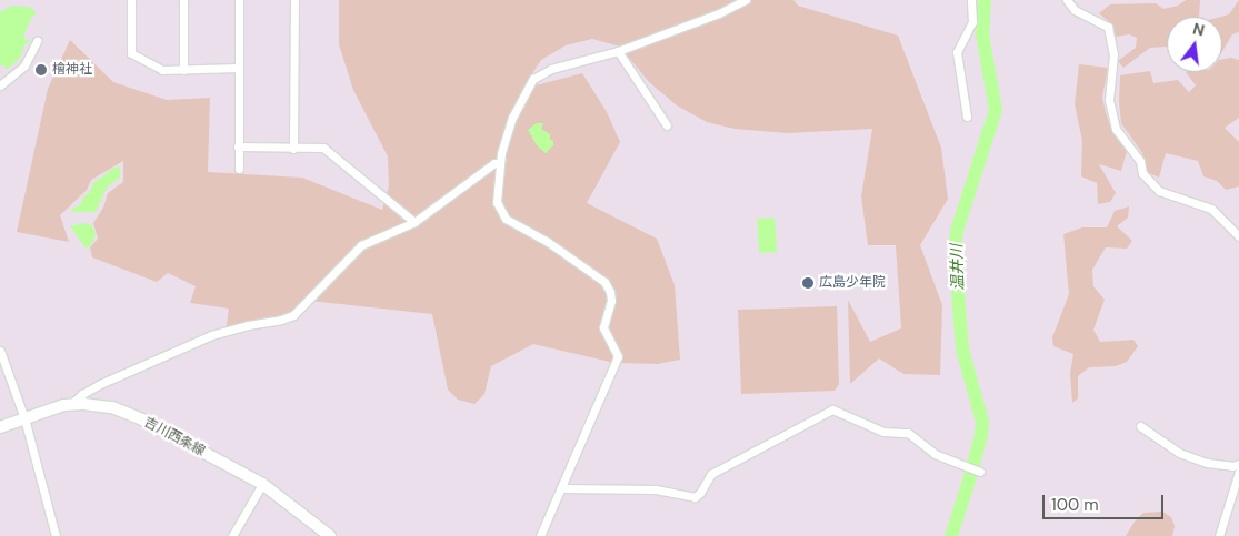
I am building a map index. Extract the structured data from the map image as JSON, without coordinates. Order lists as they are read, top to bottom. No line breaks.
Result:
{"streets":{"main road":["吉川西条線"]},"water":["温井川"],"places":["檜神社","広島少年院"],"scale_bar":"100 m","north":"top"}
